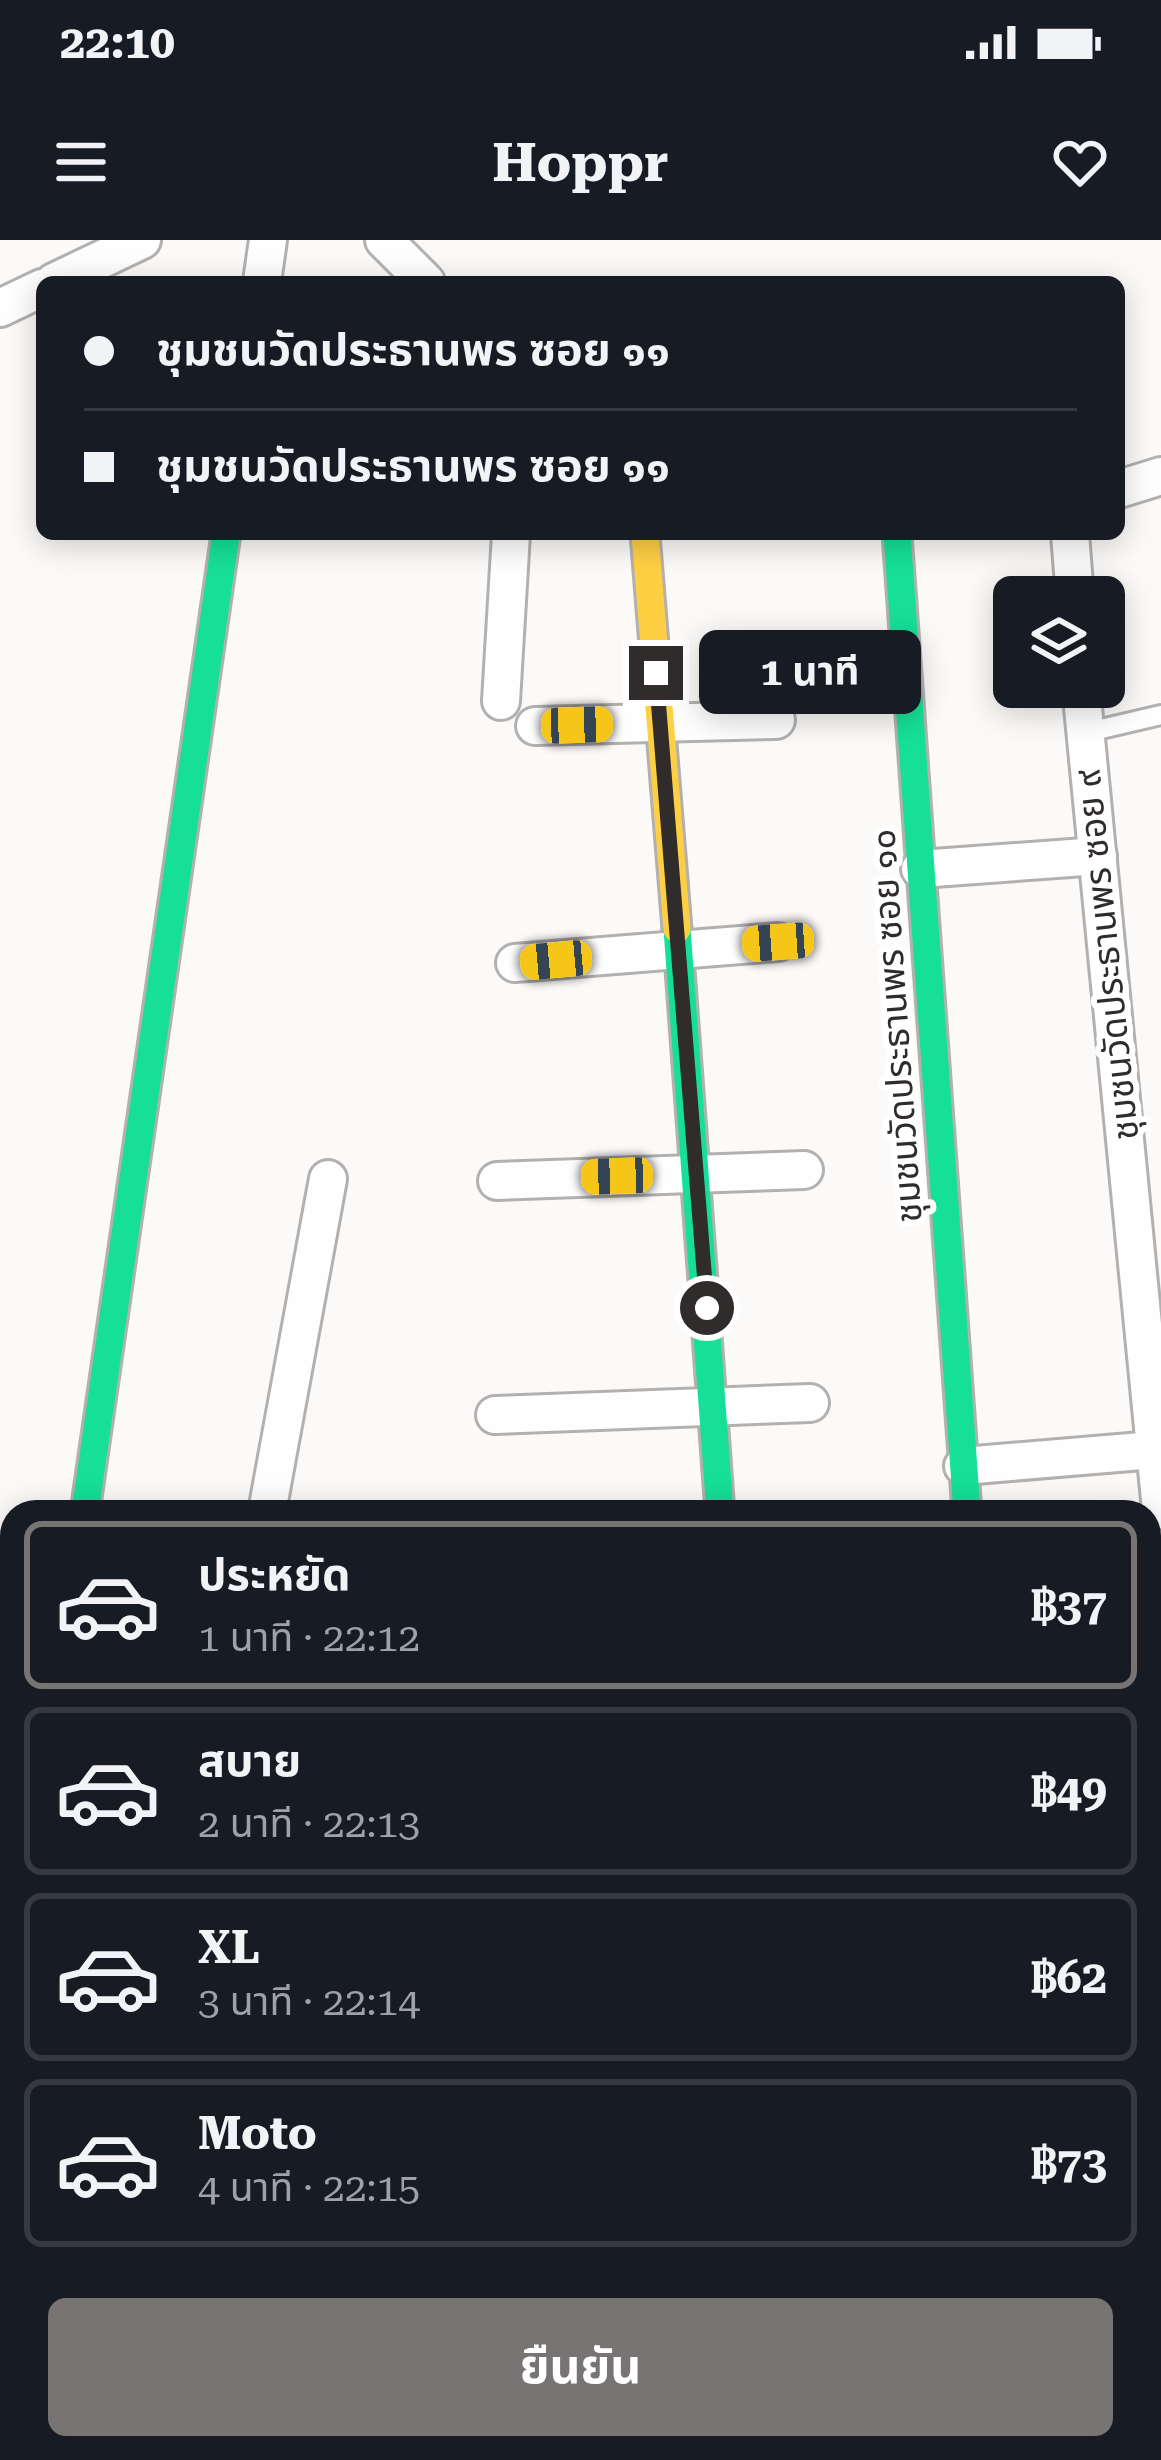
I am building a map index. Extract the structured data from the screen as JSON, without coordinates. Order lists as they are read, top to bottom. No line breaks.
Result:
{"streets":{"street":["ชุมชนวัดประธานพร ซอย ๙","ชุมชนวัดประธานพร ซอย ๑๐"]},"page":{"status":"22:10","header":"Hoppr","banner":["ชุมชนวัดประธานพร ซอย ๑๑","ชุมชนวัดประธานพร ซอย ๑๑"],"bubble":"1 นาที","list":[{"name":"ประหยัด","note":"1 นาที · 22:12","value":"฿37"},{"name":"สบาย","note":"2 นาที · 22:13","value":"฿49"},{"name":"XL","note":"3 นาที · 22:14","value":"฿62"},{"name":"Moto","note":"4 นาที · 22:15","value":"฿73"}],"buttons":"ยืนยัน"}}
